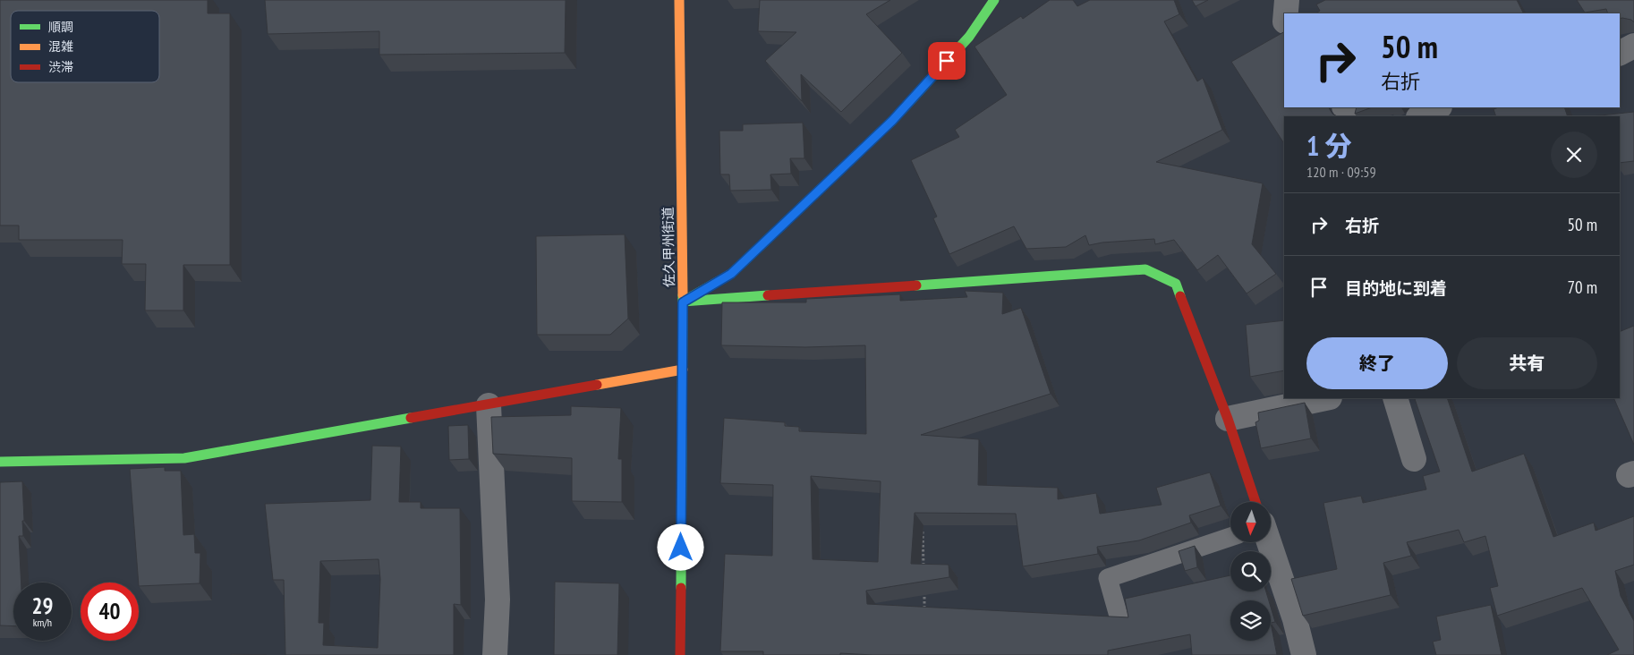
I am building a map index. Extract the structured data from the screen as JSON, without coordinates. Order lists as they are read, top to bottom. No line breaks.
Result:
{"streets":{"street":["佐久甲州街道"]},"legend":["順調","混雑","渋滞"],"north":"bottom","page":{"turn":["50 m","右折"],"heading":["1 分","120 m · 09:59"],"list":[{"name":"右折","value":"50 m"},{"name":"目的地に到着","value":"70 m"}],"buttons":["終了","共有"],"speed":"29 km/h","limit":"40"}}
